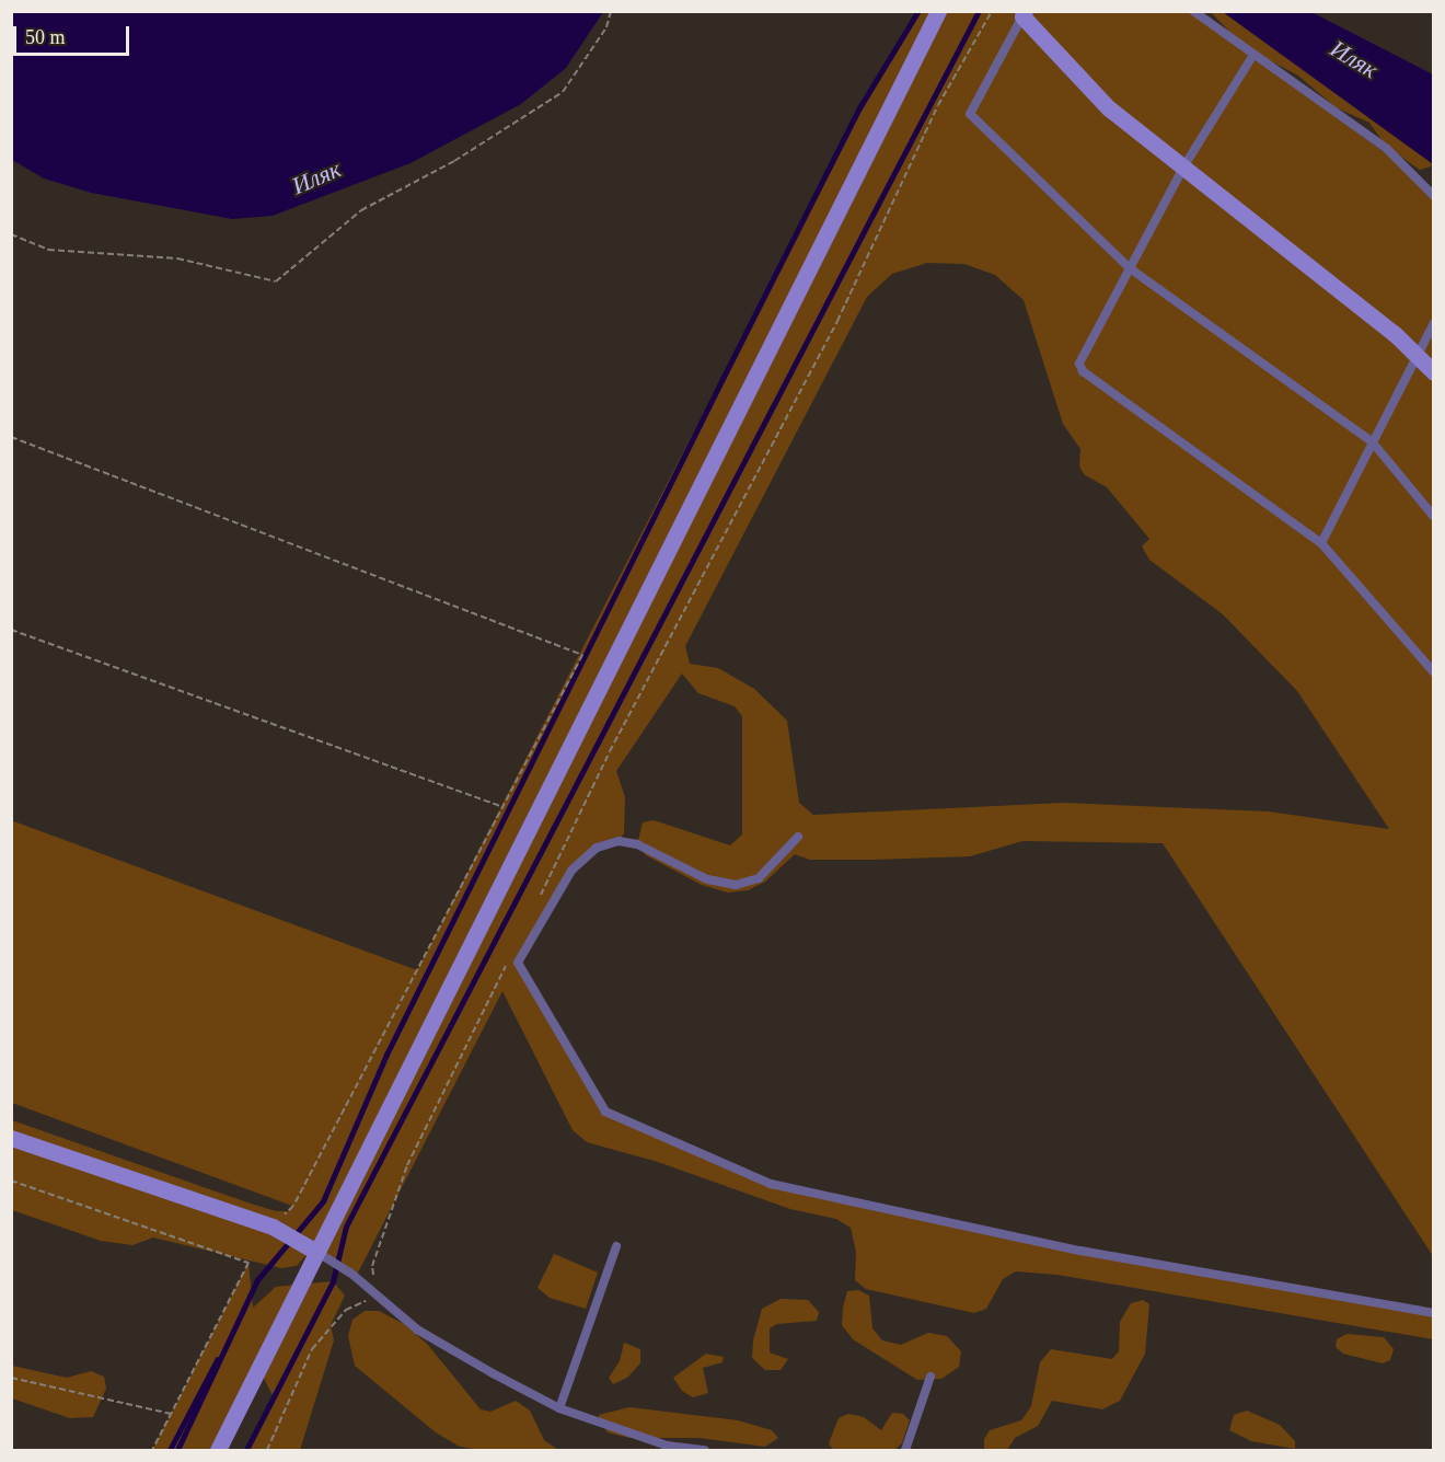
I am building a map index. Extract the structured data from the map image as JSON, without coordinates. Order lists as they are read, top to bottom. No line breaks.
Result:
{"water":["Иляк"],"scale_bar":"50 m"}
